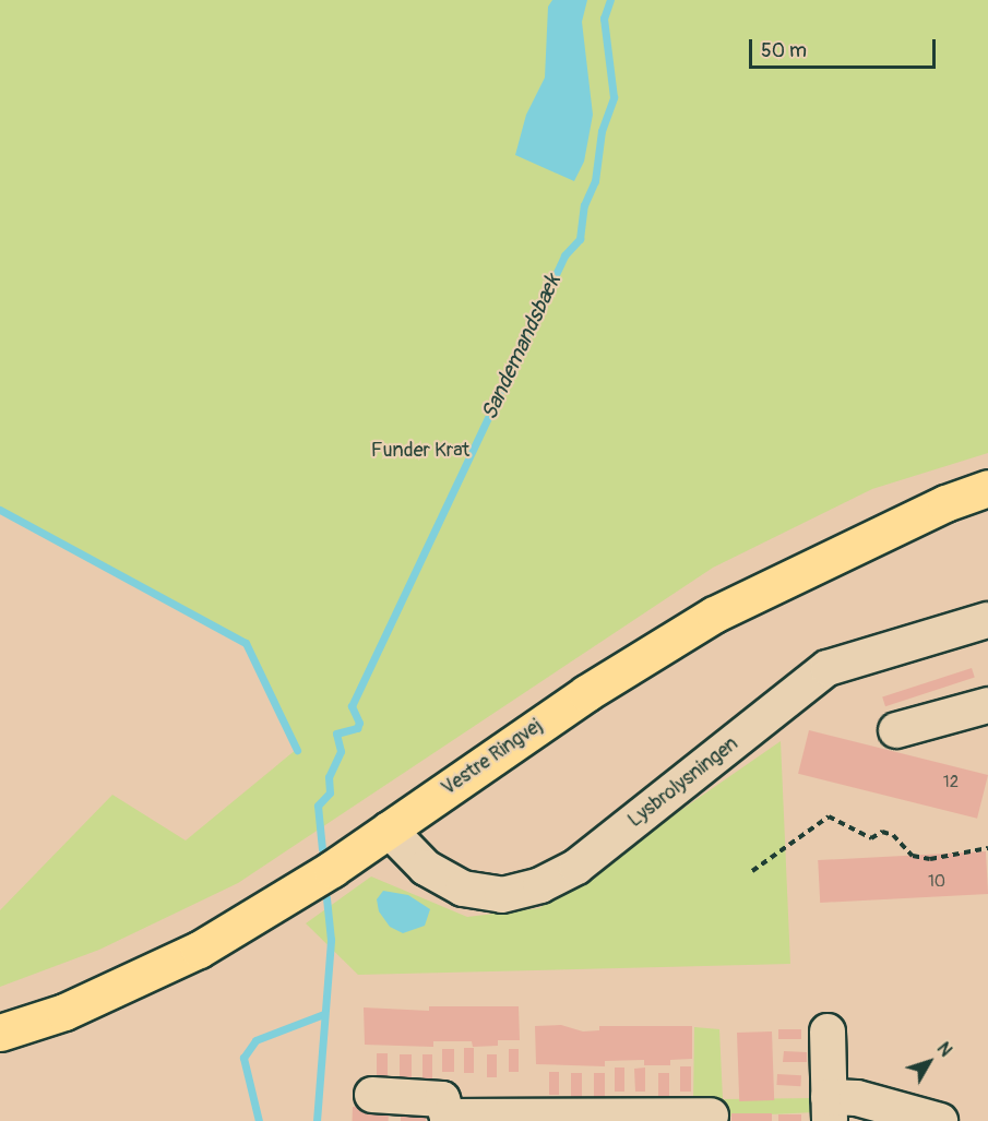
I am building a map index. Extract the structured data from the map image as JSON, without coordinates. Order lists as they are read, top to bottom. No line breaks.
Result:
{"streets":{"main road":["Vestre Ringvej"],"street":["Lysbrolysningen"]},"crossings":[["Vestre Ringvej","Lysbrolysningen"]],"water":["Sandemandsbæk"],"parks":["Funder Krat"],"house_numbers":["12","10"],"scale_bar":"50 m","north":"top right"}
